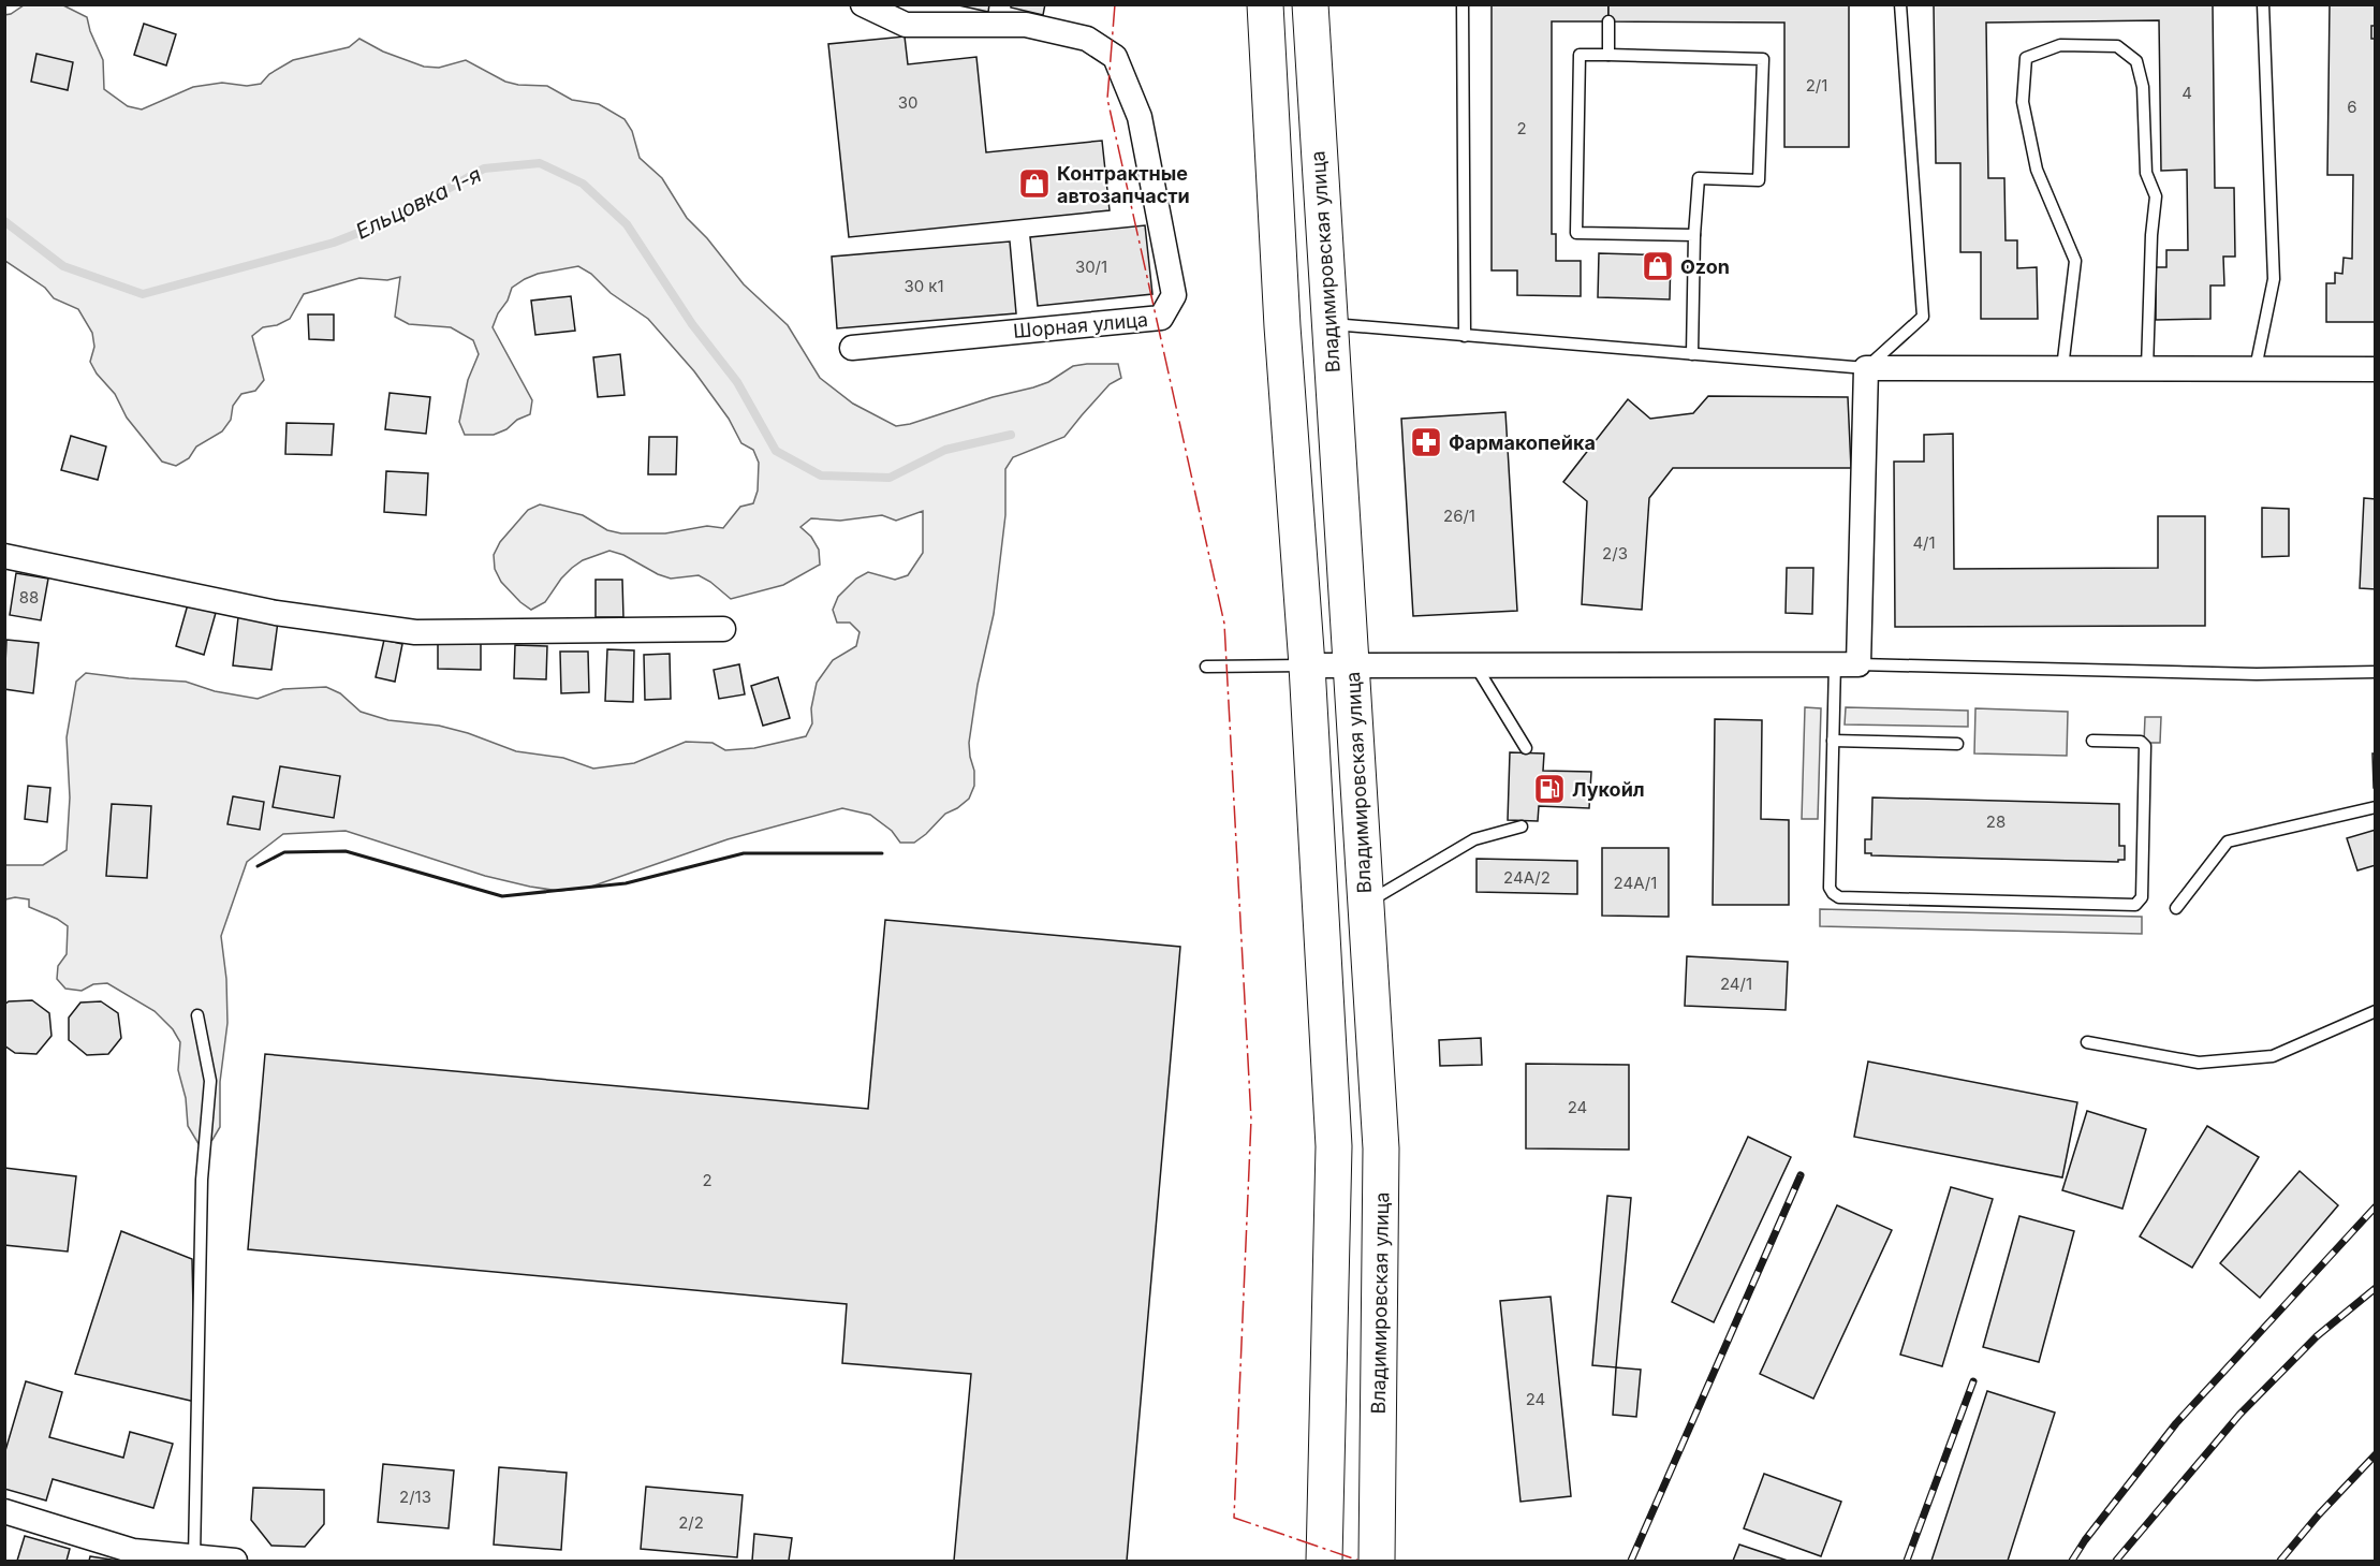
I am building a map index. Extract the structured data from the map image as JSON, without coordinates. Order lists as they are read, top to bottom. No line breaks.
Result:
{"streets":{"main road":["Владимировская улица"],"street":["Шорная улица"]},"water":["Ельцовка 1-я"],"places":{"shop":["Контрактные автозапчасти","Ozon"],"pharmacy":["Фармакопейка"],"fuel station":["Лукойл"]},"house_numbers":["2/1","4","30","6","2","30/1","30 к1","26/1","4/1","2/3","88","28","24А/2","24А/1","24/1","24","2","24","2/13","2/2"]}
